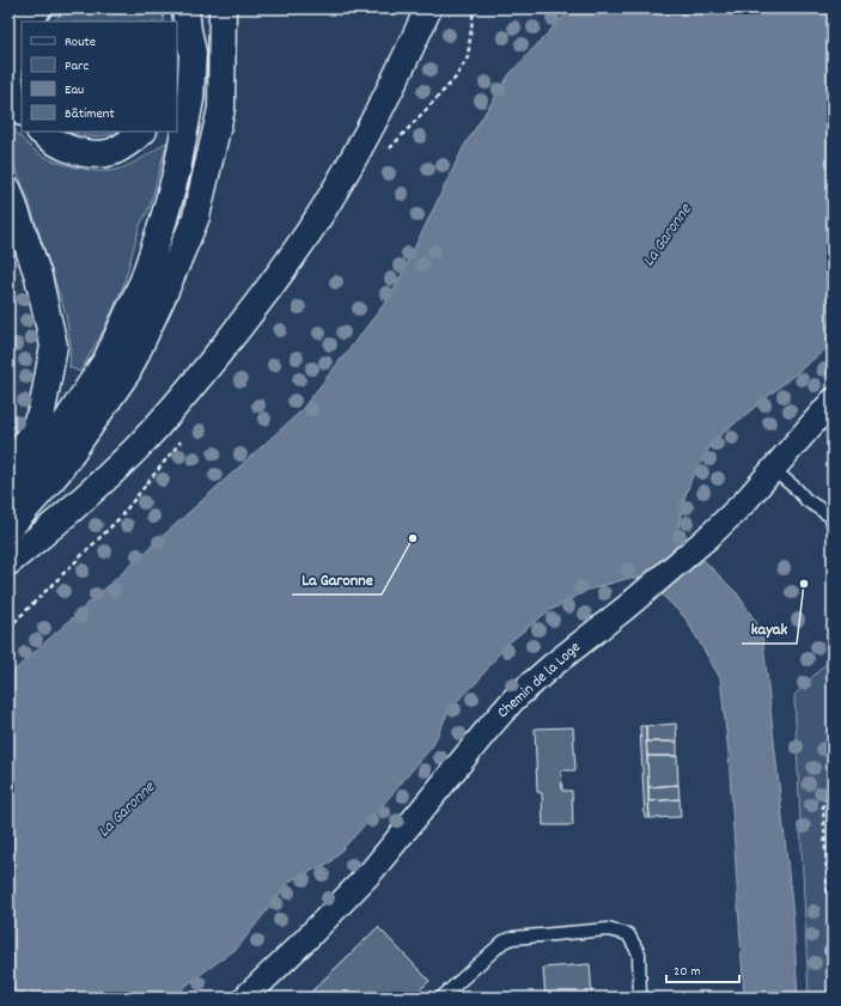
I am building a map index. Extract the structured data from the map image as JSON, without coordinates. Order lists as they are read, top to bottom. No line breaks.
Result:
{"streets":{"street":["Chemin de la Loge"]},"water":["La Garonne"],"places":["La Garonne","kayak"],"legend":["Route","Parc","Eau","Bâtiment"],"scale_bar":"20 m"}
